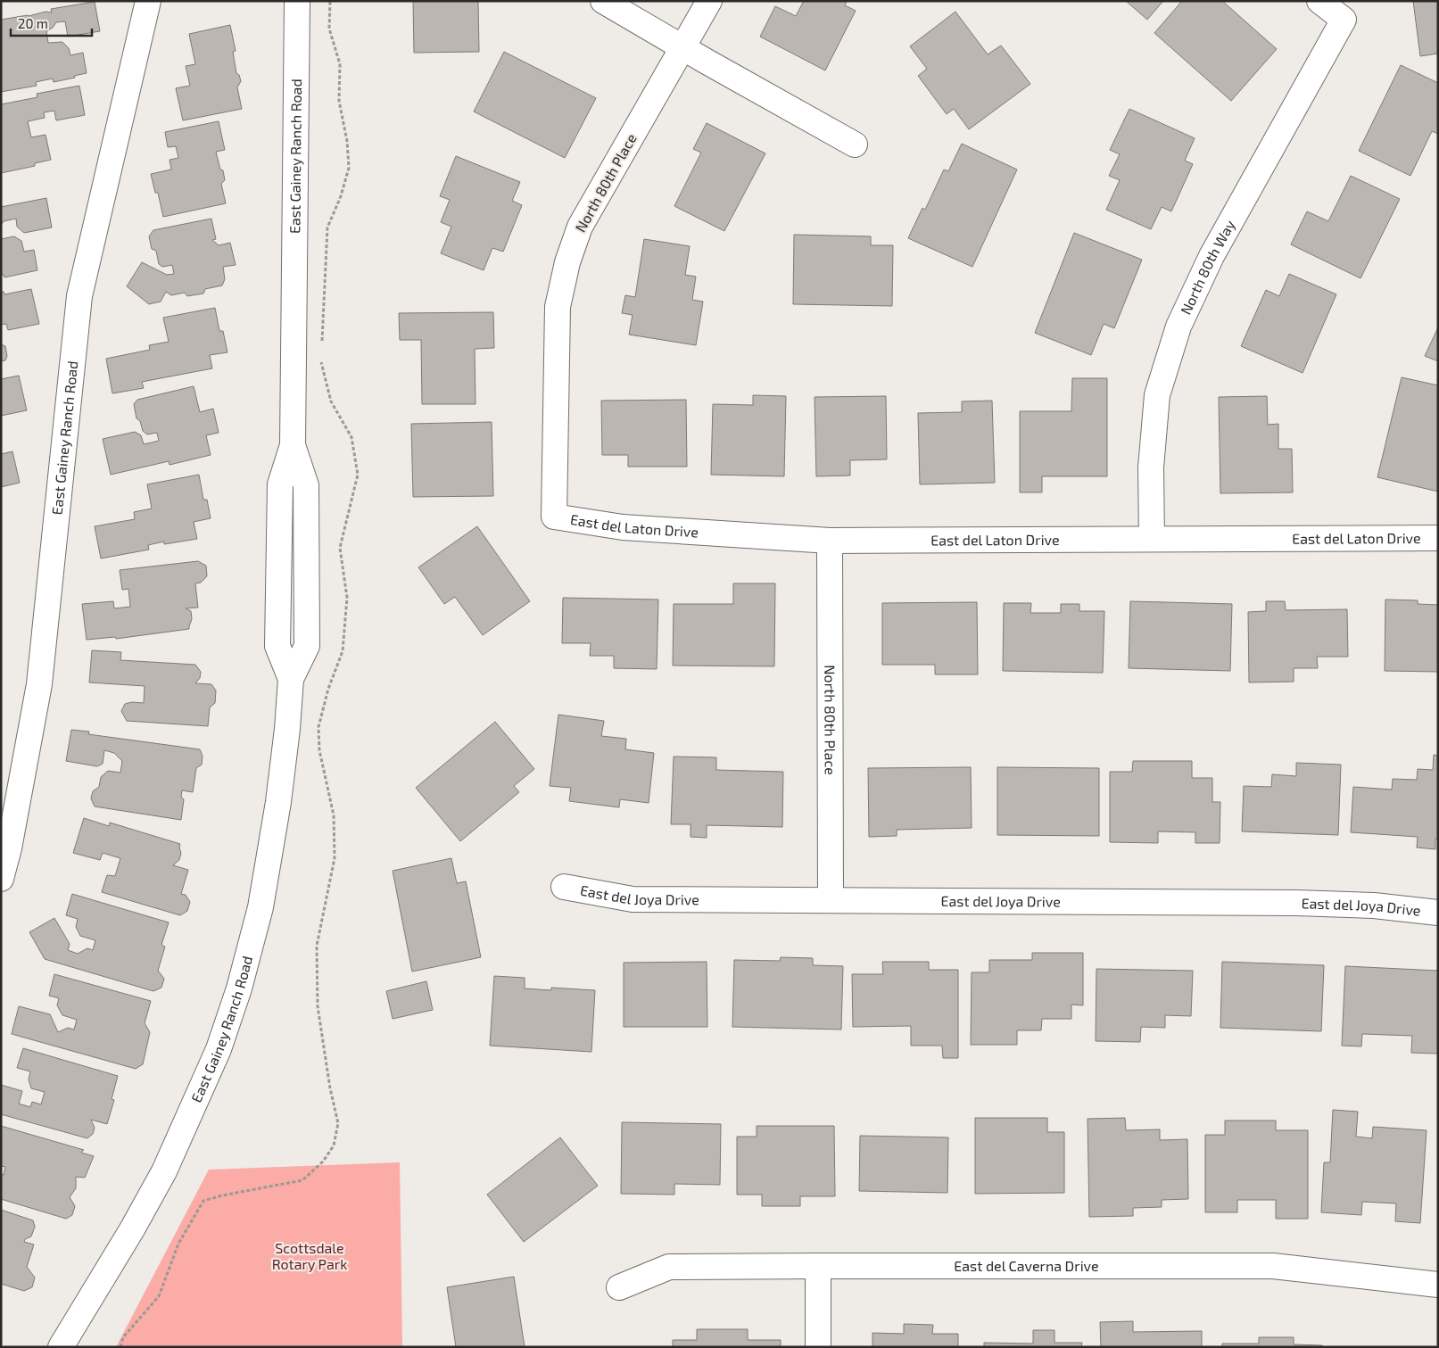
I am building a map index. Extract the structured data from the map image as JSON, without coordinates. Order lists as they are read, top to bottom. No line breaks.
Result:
{"streets":{"street":["East Gainey Ranch Road","North 80th Place","North 80th Way","East del Laton Drive","East del Joya Drive","East del Caverna Drive"]},"crossings":[["North 80th Place","East del Laton Drive"],["North 80th Place","East del Joya Drive"],["North 80th Way","East del Laton Drive"]],"parks":["Scottsdale Rotary Park"],"scale_bar":"20 m"}
